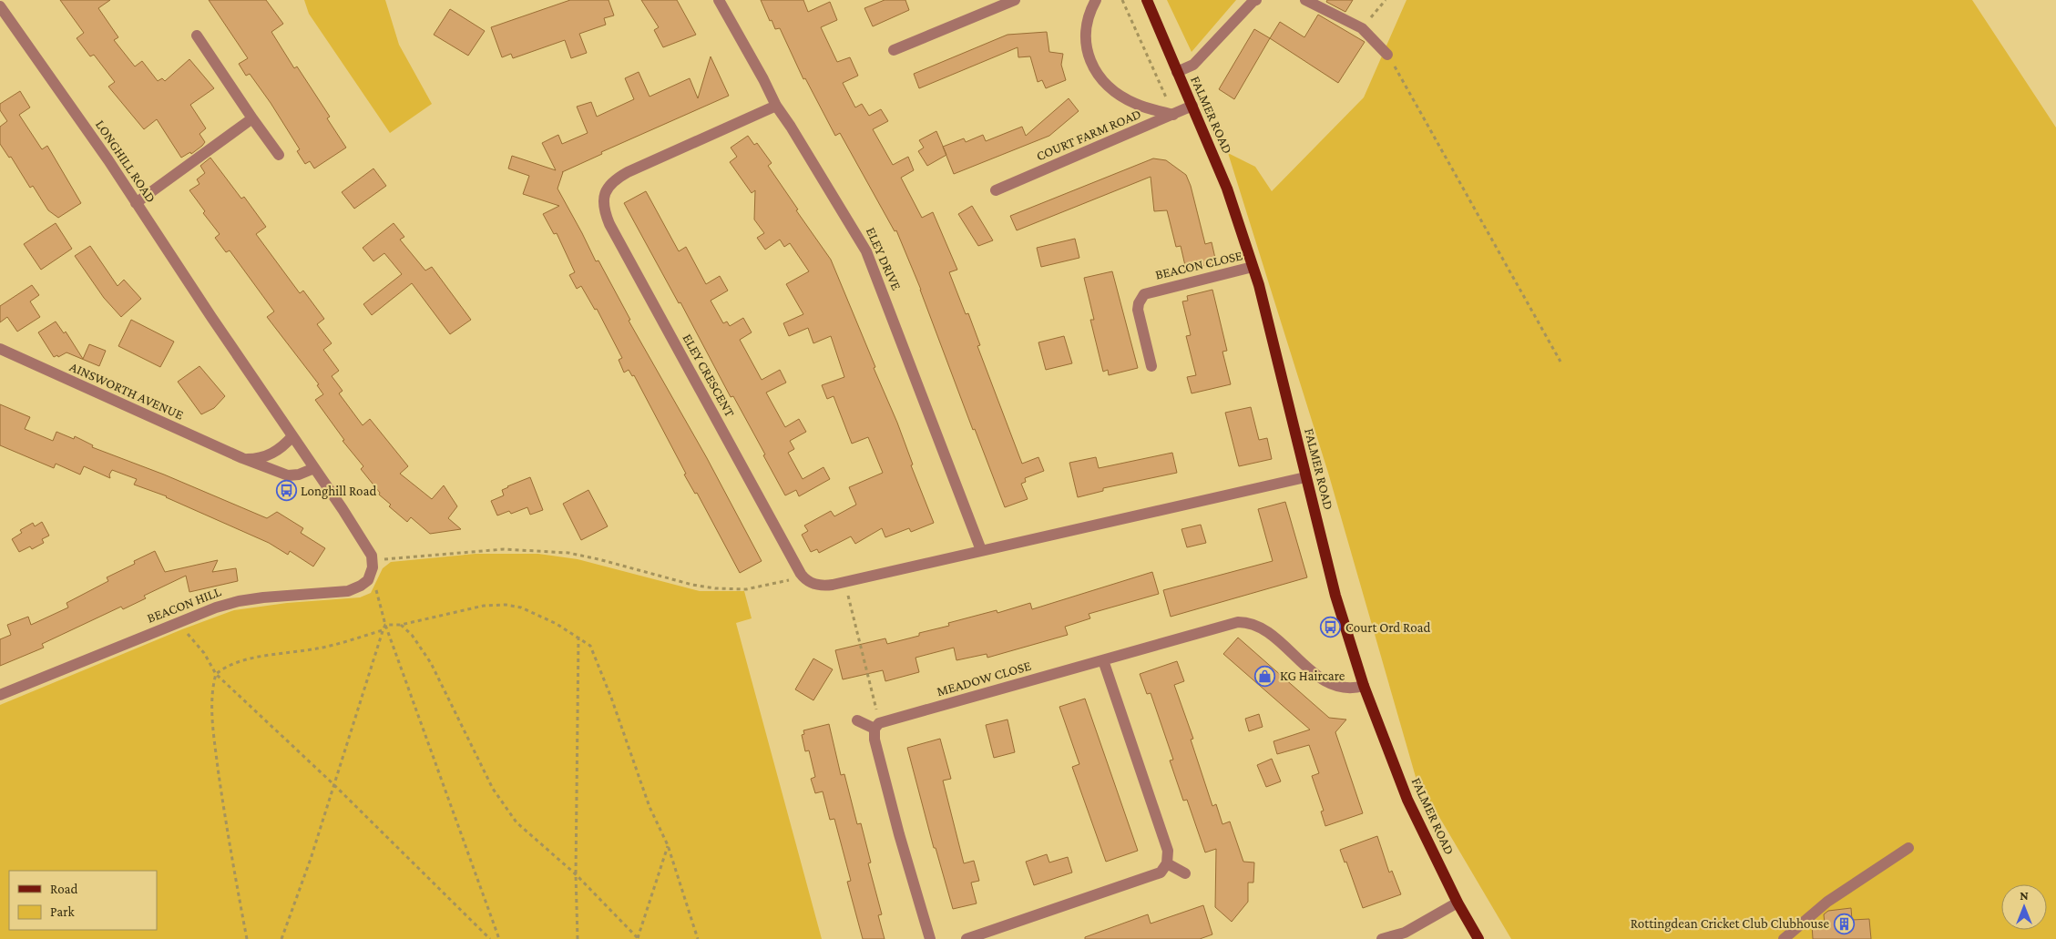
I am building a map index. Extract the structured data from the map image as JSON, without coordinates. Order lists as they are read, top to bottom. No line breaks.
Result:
{"streets":{"main road":["FALMER ROAD"],"street":["COURT FARM ROAD","LONGHILL ROAD","ELEY DRIVE","BEACON CLOSE","ELEY CRESCENT","AINSWORTH AVENUE","BEACON HILL","MEADOW CLOSE"]},"crossings":[["FALMER ROAD","COURT FARM ROAD"],["FALMER ROAD","BEACON CLOSE"],["FALMER ROAD","MEADOW CLOSE"],["LONGHILL ROAD","AINSWORTH AVENUE"],["ELEY DRIVE","ELEY CRESCENT"]],"places":{"bus stop":["Longhill Road","Court Ord Road"],"shop":["KG Haircare"],"building":["Rottingdean Cricket Club Clubhouse"]},"legend":["Road","Park"],"north":"top"}
